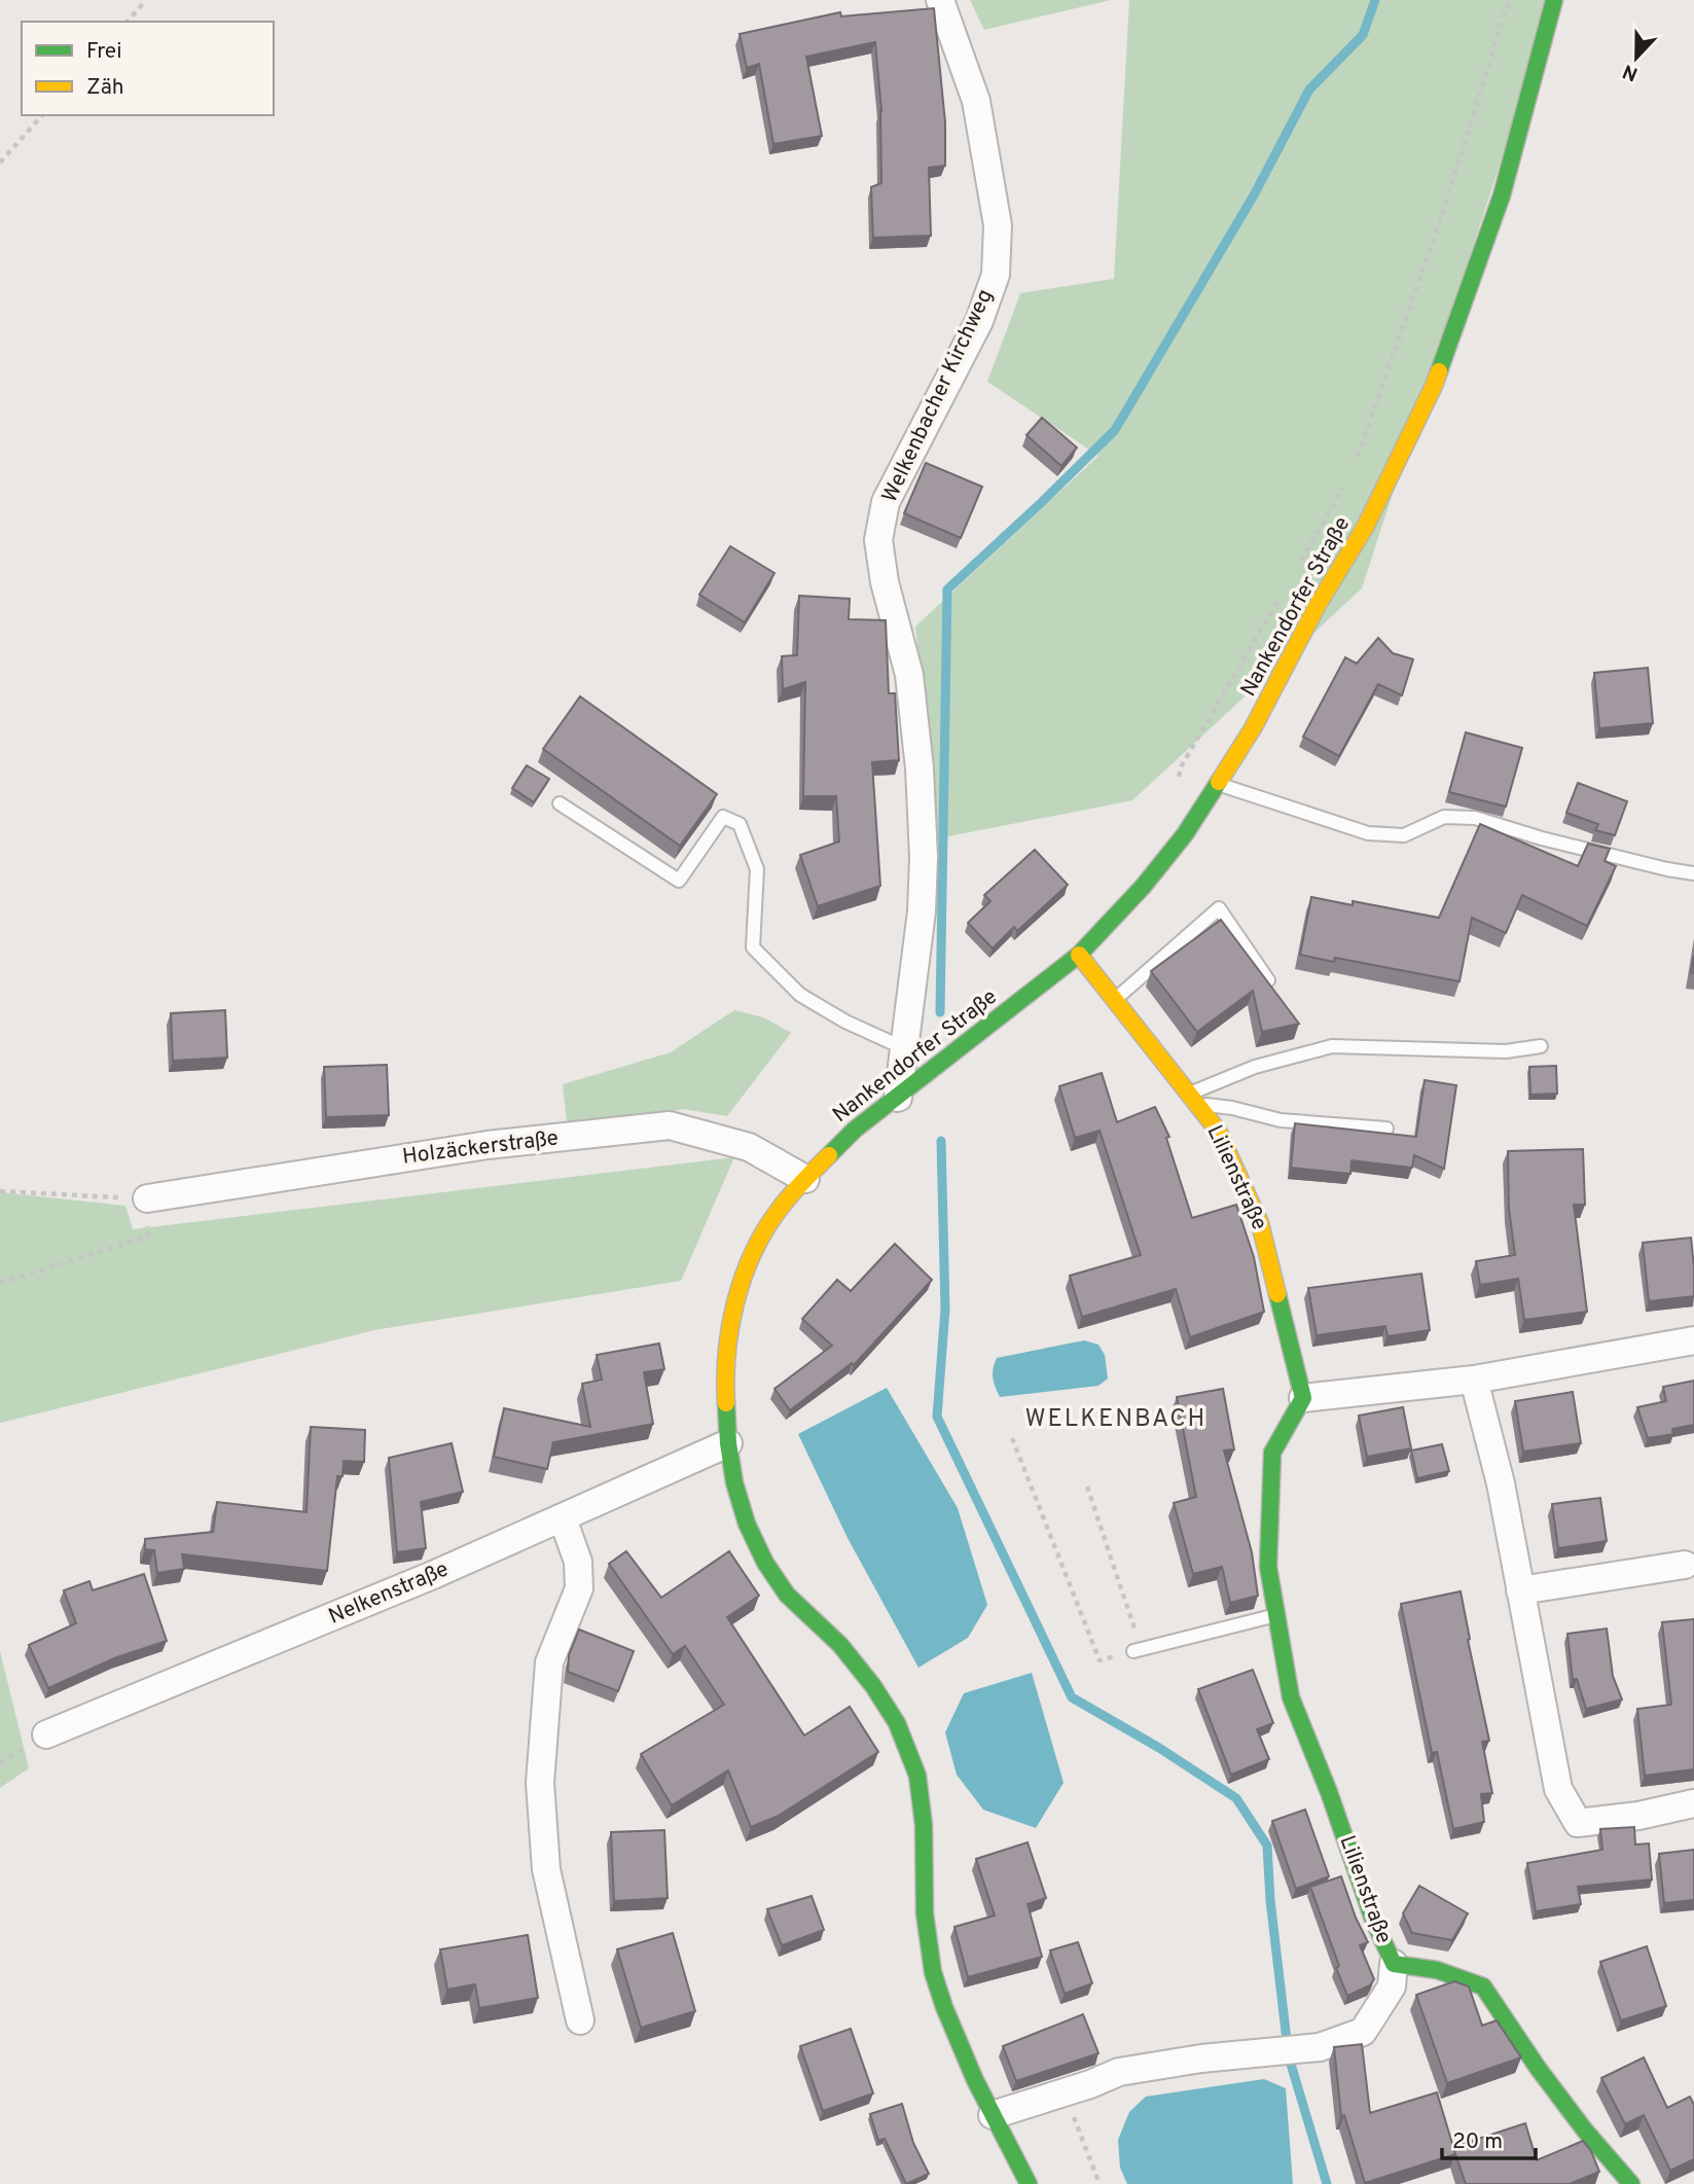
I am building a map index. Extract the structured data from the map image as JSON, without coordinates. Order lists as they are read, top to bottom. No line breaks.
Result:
{"streets":{"main road":["Nankendorfer Straße","Lilienstraße"],"street":["Welkenbacher Kirchweg","Holzäckerstraße","Nelkenstraße"]},"crossings":[["Welkenbacher Kirchweg","Nankendorfer Straße"],["Nankendorfer Straße","Holzäckerstraße"],["Nankendorfer Straße","Lilienstraße"],["Nankendorfer Straße","Nelkenstraße"]],"districts":["WELKENBACH"],"legend":["Frei","Zäh"],"scale_bar":"20 m","north":"bottom"}
